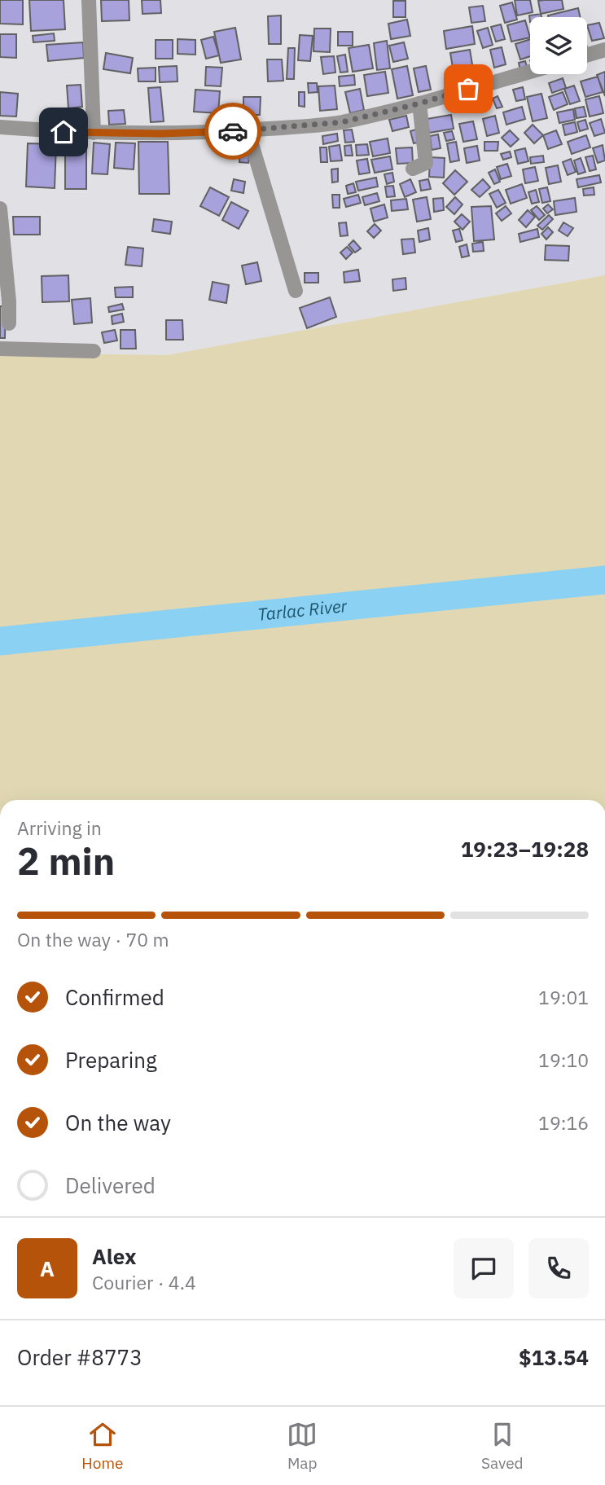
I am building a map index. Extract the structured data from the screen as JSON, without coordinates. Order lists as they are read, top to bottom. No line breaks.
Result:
{"water":["Tarlac River"],"page":{"heading":["2 min","Arriving in","19:23–19:28"],"panel":["Alex","Courier · 4.4","Order #8773","$13.54"],"bar":"On the way · 70 m","list":[["Confirmed","19:01"],["Preparing","19:10"],["On the way","19:16"],"Delivered"],"round":"A","tabs":["Home","Map","Saved"]}}
